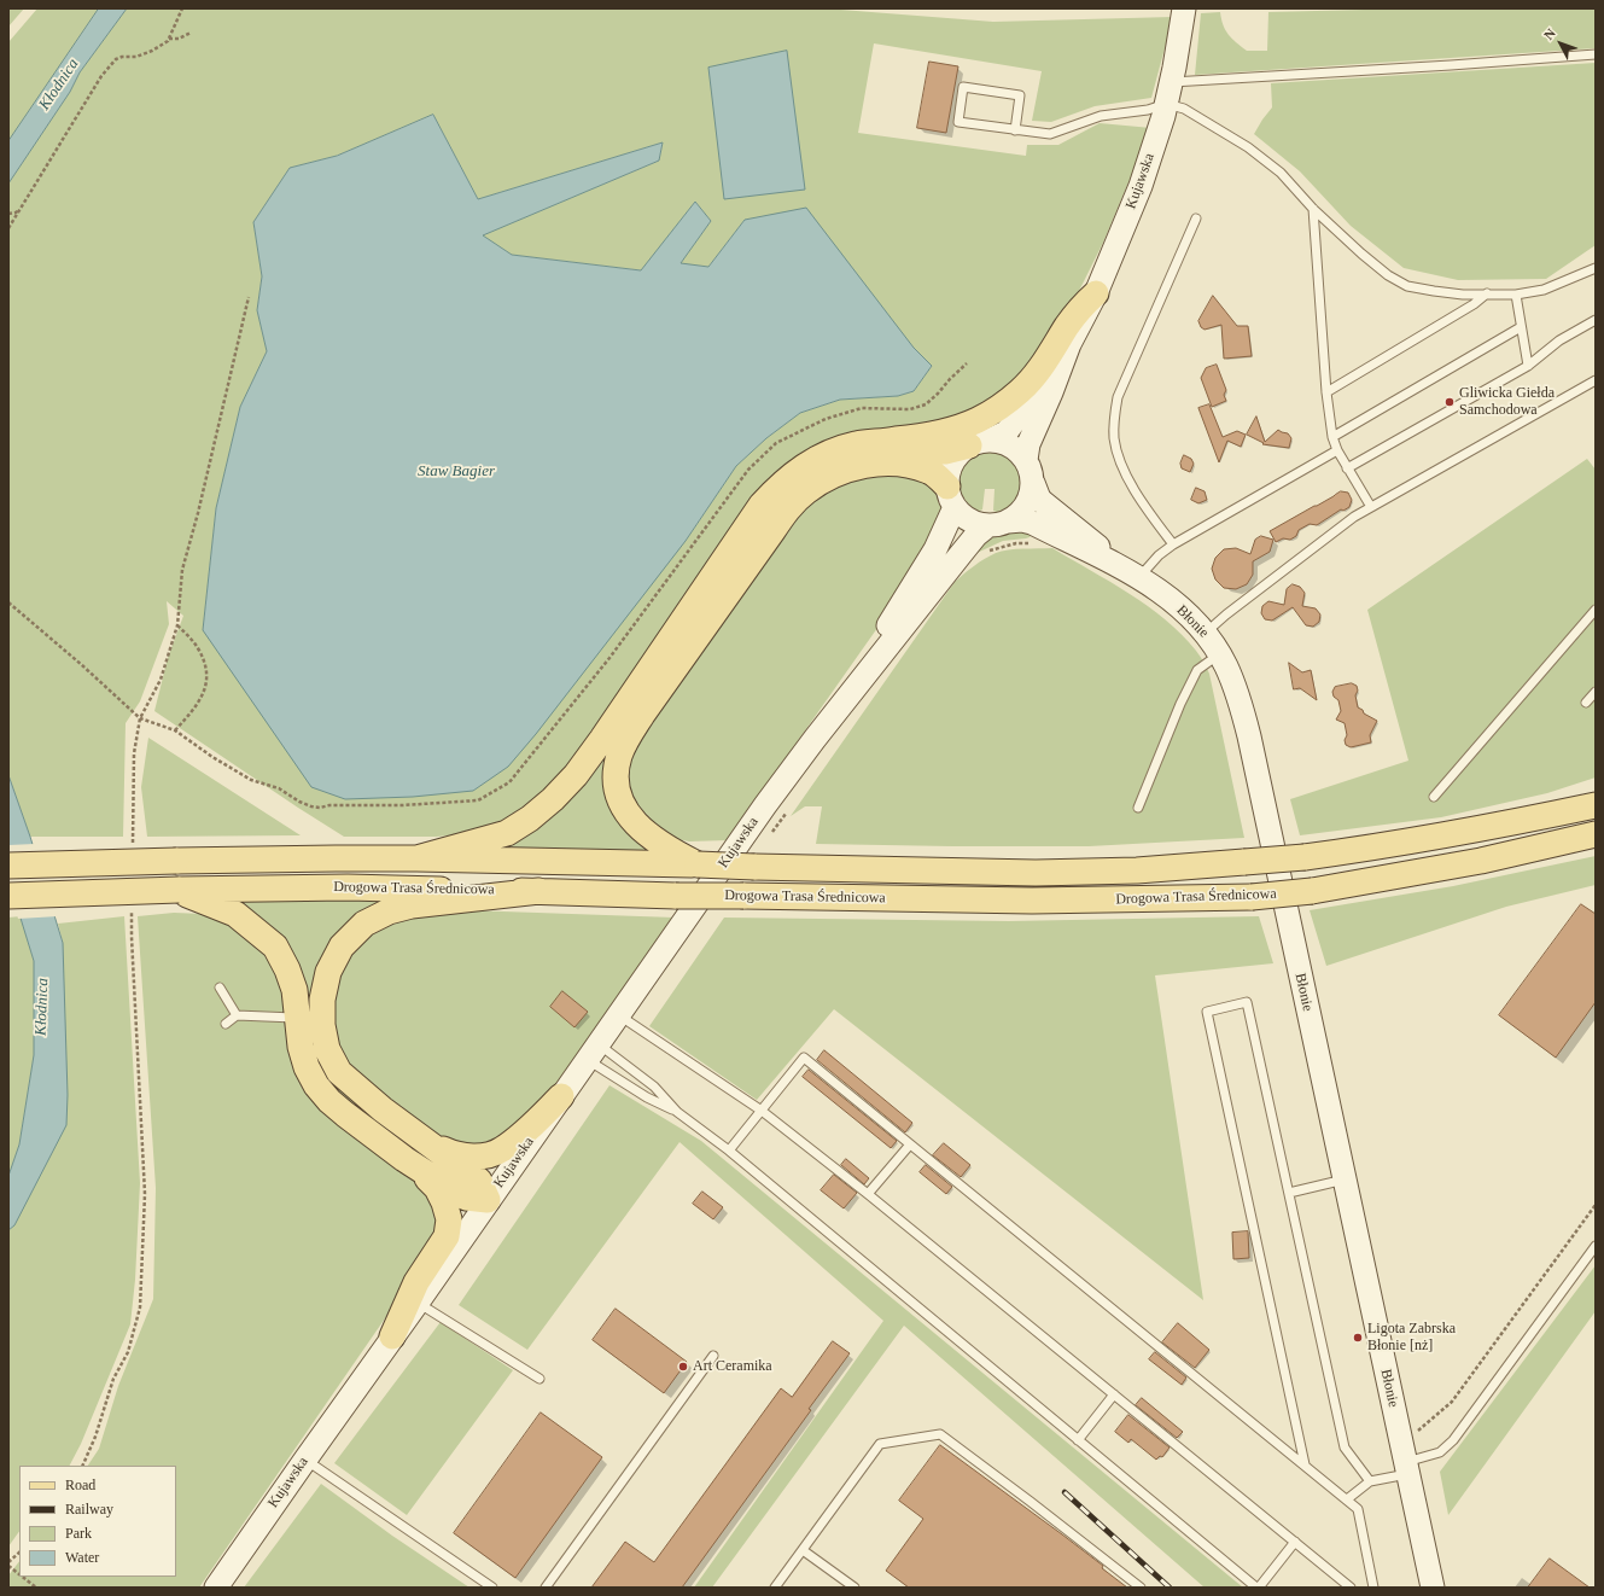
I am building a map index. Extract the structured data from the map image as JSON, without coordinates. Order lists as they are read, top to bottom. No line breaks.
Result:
{"streets":{"main road":["Drogowa Trasa Średnicowa"],"street":["Kujawska","Błonie"]},"crossings":[["Kujawska","Błonie"]],"water":["Kłodnica","Staw Bagier"],"places":["Gliwicka Giełda Samchodowa","Ligota Zabrska Błonie [nż]","Art Ceramika"],"legend":["Road","Railway","Park","Water"],"north":"top left"}
